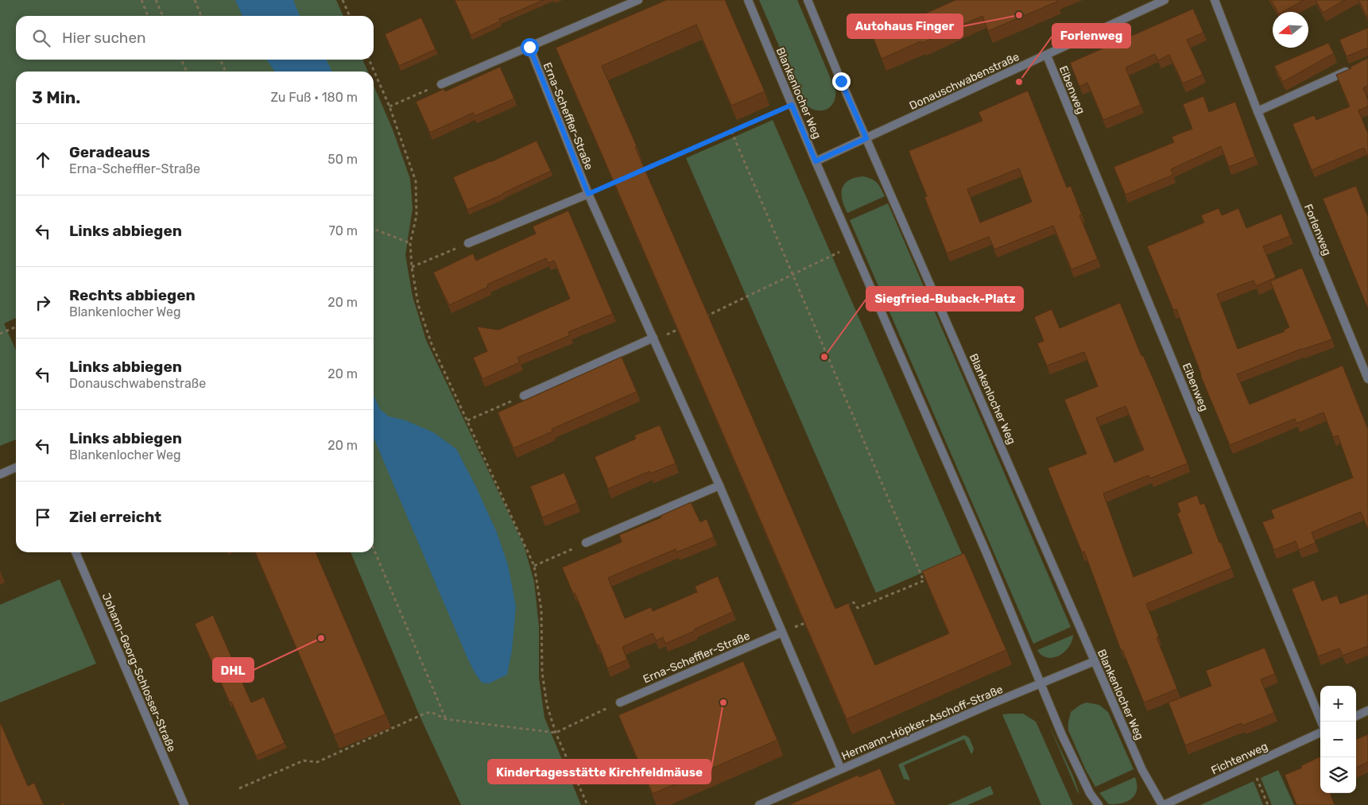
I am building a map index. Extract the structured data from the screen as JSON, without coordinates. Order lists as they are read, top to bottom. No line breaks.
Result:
{"streets":{"street":["Donauschwabenstraße","Eibenweg","Blankenlocher Weg","Erna-Scheffler-Straße","Forlenweg","Johann-Georg-Schlosser-Straße","Hermann-Höpker-Aschoff-Straße","Fichtenweg"]},"crossings":[["Donauschwabenstraße","Eibenweg"],["Donauschwabenstraße","Blankenlocher Weg"],["Blankenlocher Weg","Hermann-Höpker-Aschoff-Straße"],["Blankenlocher Weg","Fichtenweg"],["Erna-Scheffler-Straße","Hermann-Höpker-Aschoff-Straße"]],"places":["Autohaus Finger","Forlenweg","Siegfried-Buback-Platz","DHL","Kindertagesstätte Kirchfeldmäuse"],"north":"left","page":{"search":"Hier suchen","heading":["3 Min.","Zu Fuß · 180 m"],"list":[["Geradeaus","Erna-Scheffler-Straße","50 m"],["Links abbiegen","70 m"],["Rechts abbiegen","Blankenlocher Weg","20 m"],["Links abbiegen","Donauschwabenstraße","20 m"],["Links abbiegen","Blankenlocher Weg","20 m"],"Ziel erreicht"],"map_buttons":["+","−"]}}
